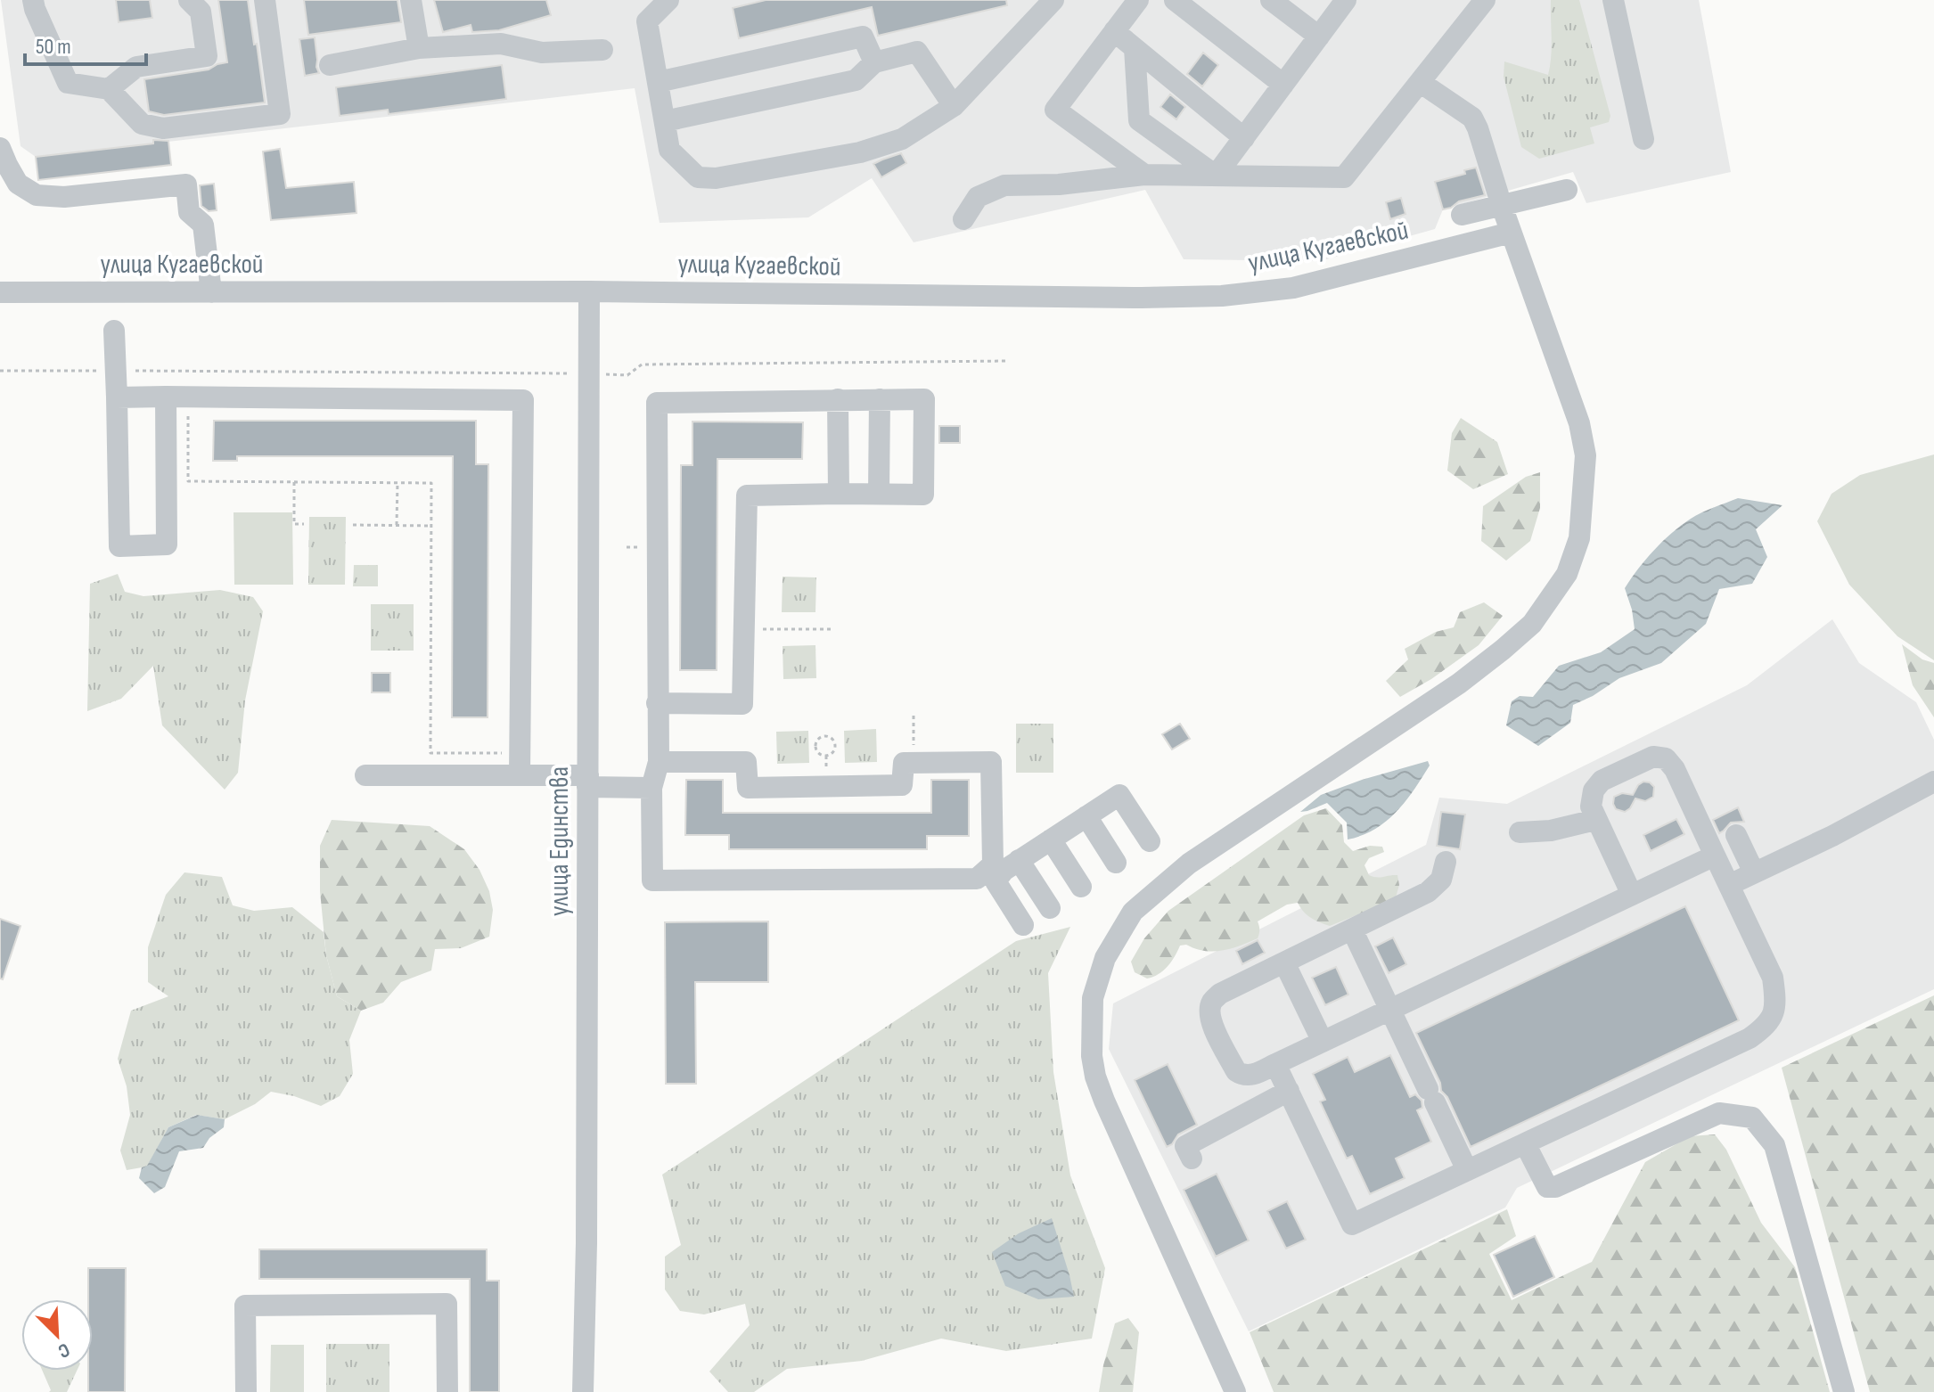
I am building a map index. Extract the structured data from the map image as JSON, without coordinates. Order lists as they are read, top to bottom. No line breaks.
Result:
{"streets":{"street":["улица Кугаевской","улица Единства"]},"crossings":[["улица Кугаевской","улица Единства"]],"scale_bar":"50 m","north":"bottom right"}
